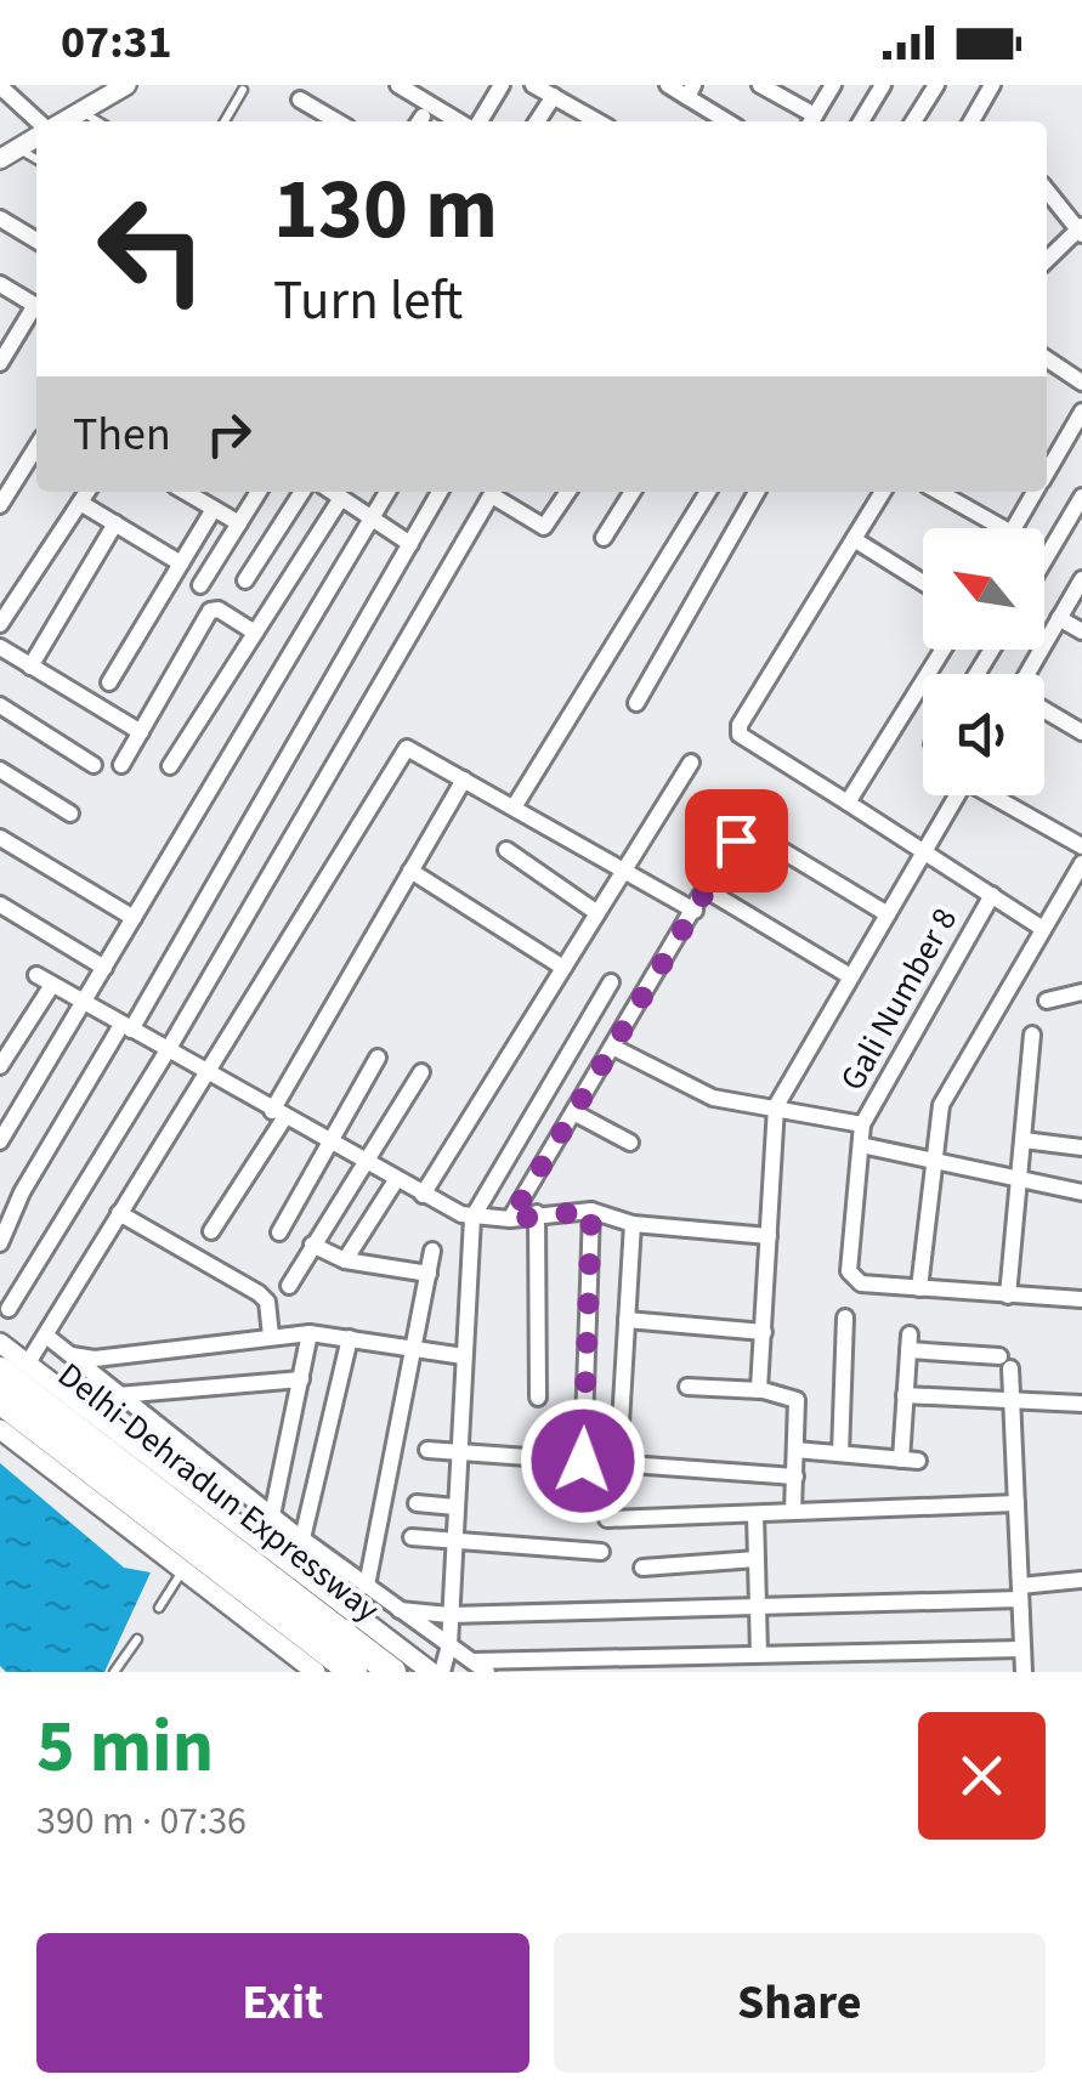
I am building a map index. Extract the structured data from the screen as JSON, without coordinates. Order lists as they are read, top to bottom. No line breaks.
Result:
{"streets":{"highway":["Delhi-Dehradun Expressway"],"street":["Gali Number 8"]},"north":"top left","page":{"status":"07:31","turn":["130 m","Turn left"],"then":"Then","heading":["5 min","390 m · 07:36"],"buttons":["Exit","Share"]}}
